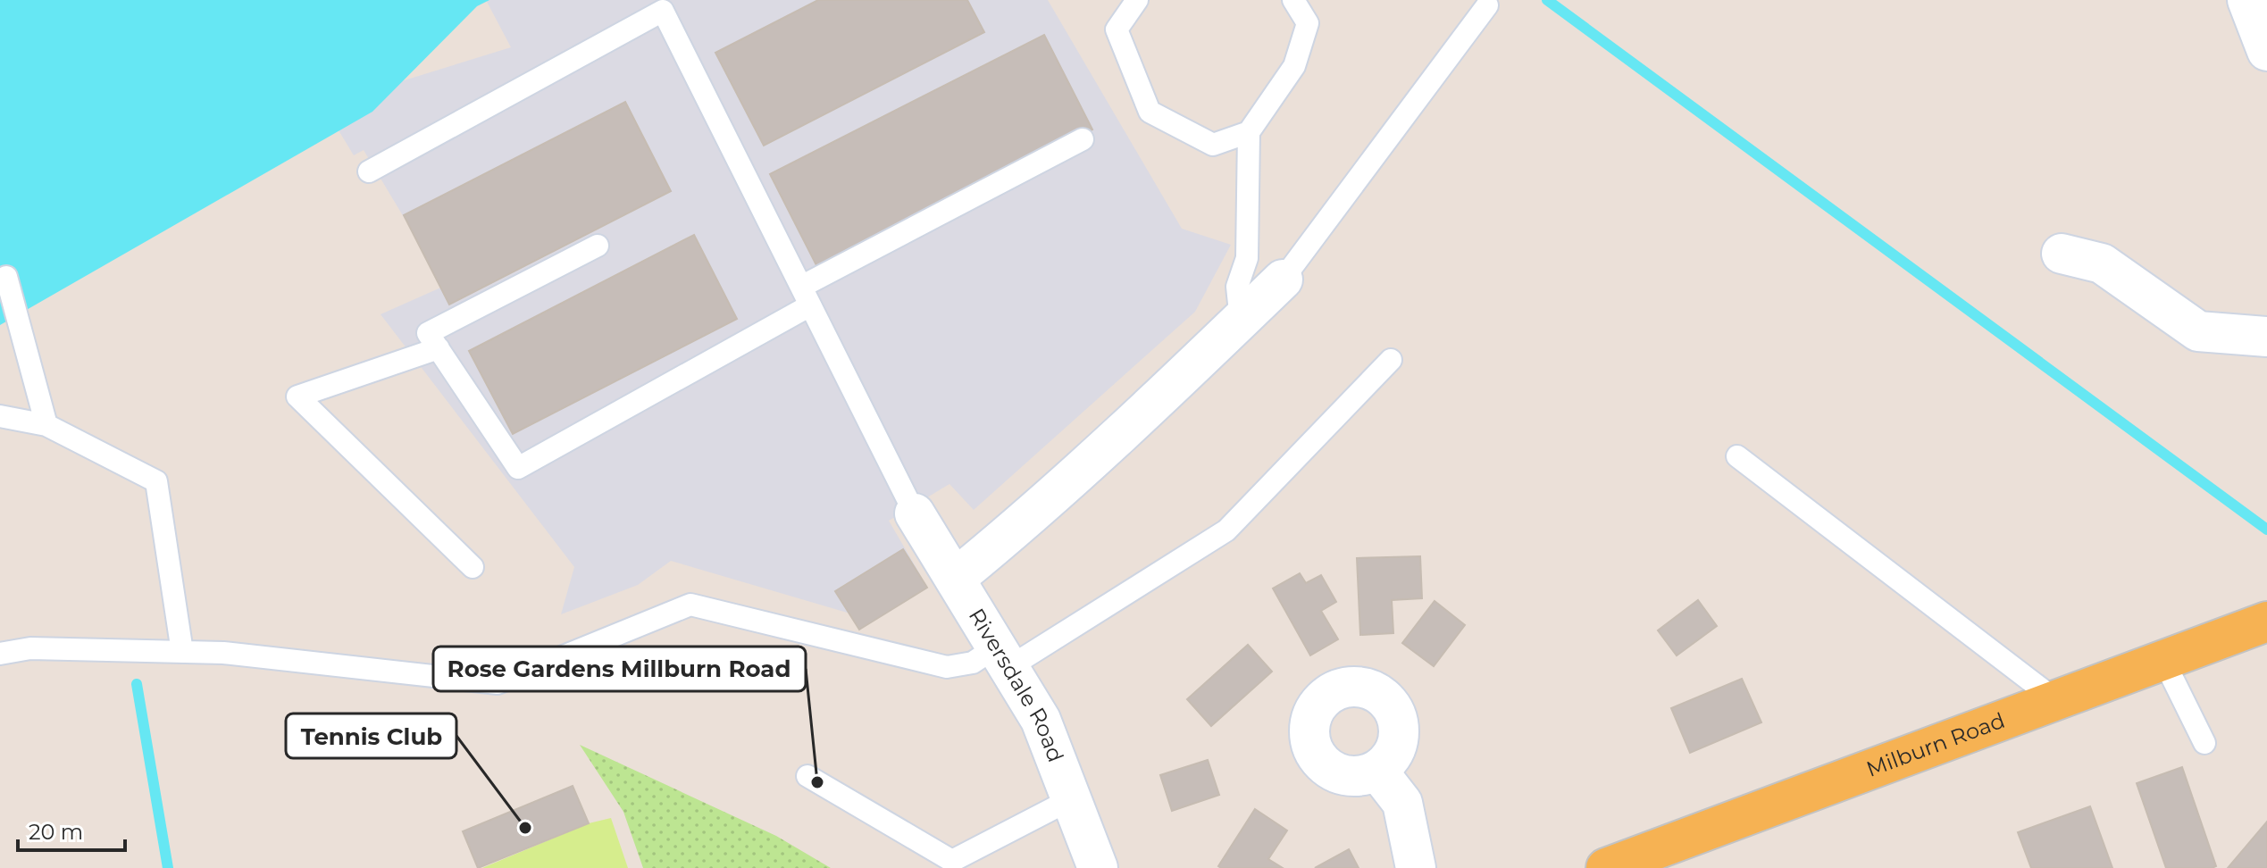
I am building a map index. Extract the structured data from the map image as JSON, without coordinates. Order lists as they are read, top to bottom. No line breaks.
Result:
{"streets":{"main road":["Milburn Road"],"street":["Riversdale Road"]},"places":["Rose Gardens Millburn Road","Tennis Club"],"scale_bar":"20 m"}
